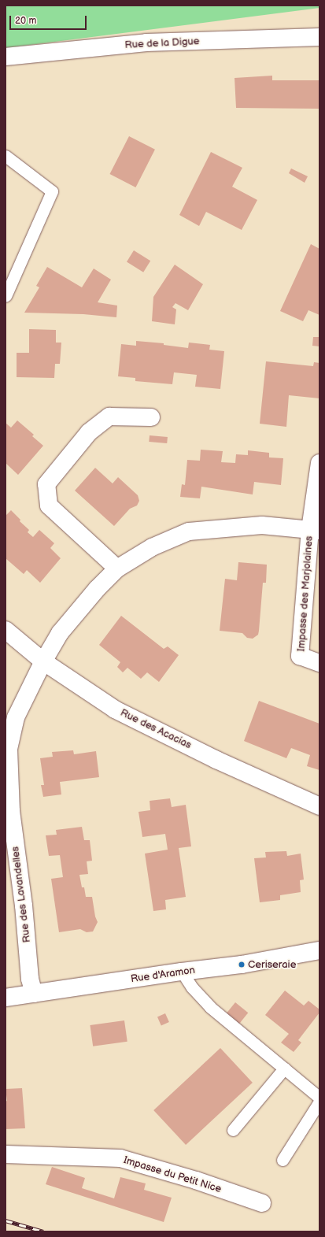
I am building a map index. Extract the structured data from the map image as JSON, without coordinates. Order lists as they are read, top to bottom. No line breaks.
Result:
{"streets":{"street":["Rue de la Digue","Impasse des Marjolaines","Rue des Acacias","Rue des Lavandelles","Rue d'Aramon","Impasse du Petit Nice"]},"crossings":[["Impasse des Marjolaines","Rue des Lavandelles"],["Rue des Acacias","Rue des Lavandelles"],["Rue des Lavandelles","Rue d'Aramon"]],"places":["Ceriseraie"],"scale_bar":"20 m"}
